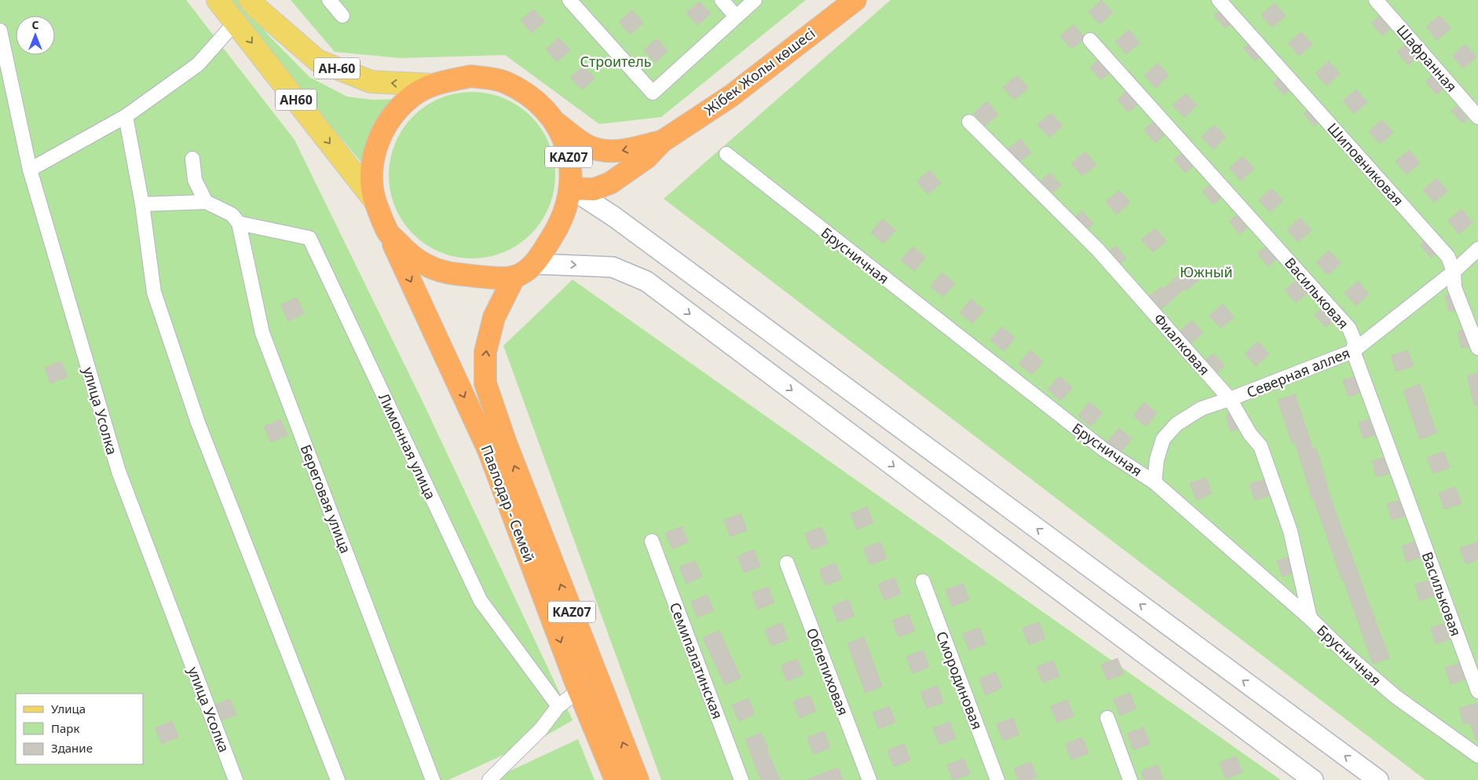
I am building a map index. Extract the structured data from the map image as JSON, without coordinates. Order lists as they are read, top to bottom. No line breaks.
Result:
{"streets":{"highway":["Жібек Жолы көшесі","KAZ07","Павлодар - Семей"],"main road":["АН-60","АН60"],"street":["Шафранная","Шиповниковая","Брусничная","Васильковая","Фиалковая","Северная аллея","улица Усолка","Лимонная улица","Береговая улица","Семипалатинская","Облепиховая","Смородиновая"]},"crossings":[["АН-60","KAZ07"],["Жібек Жолы көшесі","KAZ07"],["АН60","KAZ07"],["KAZ07","Павлодар - Семей"],["Шиповниковая","Северная аллея"],["Брусничная","Фиалковая"],["Брусничная","Северная аллея"],["Васильковая","Северная аллея"],["Фиалковая","Северная аллея"],["Лимонная улица","Береговая улица"]],"parks":["Строитель","Южный"],"legend":["Улица","Парк","Здание"],"north":"top"}
